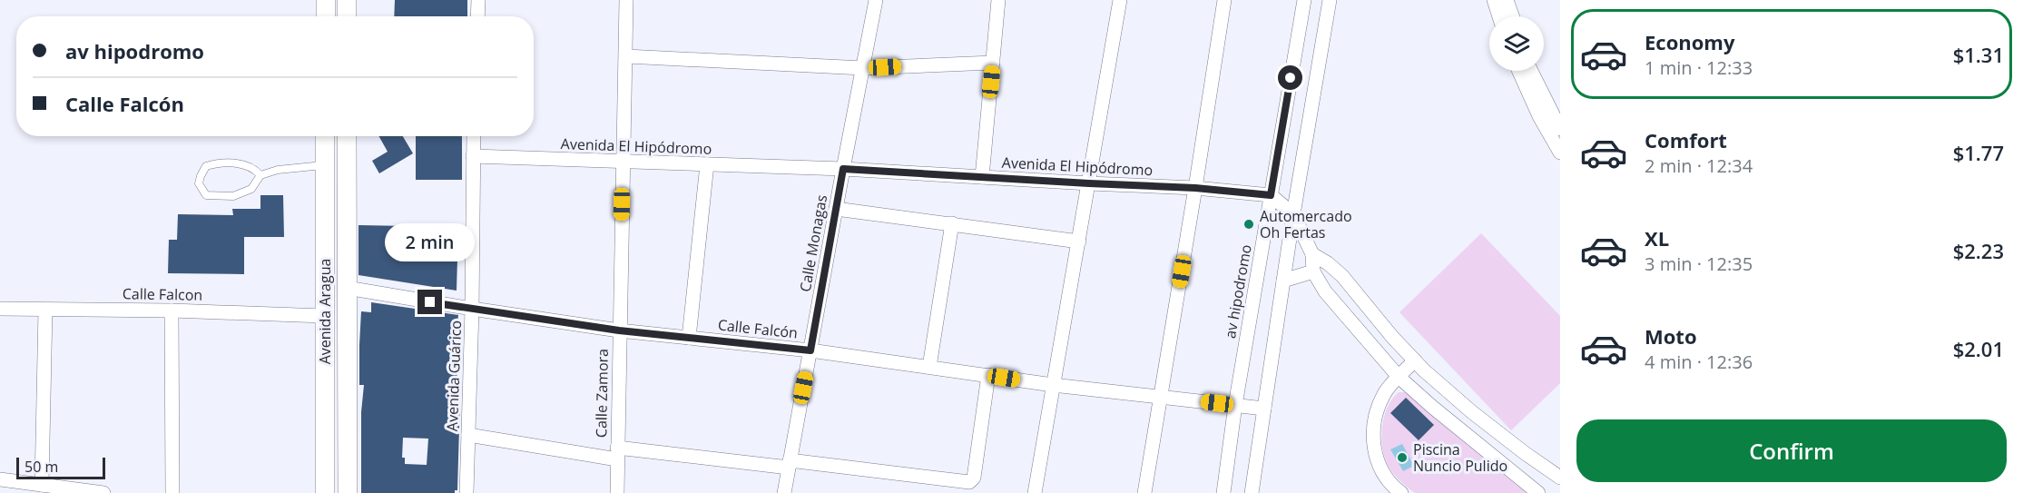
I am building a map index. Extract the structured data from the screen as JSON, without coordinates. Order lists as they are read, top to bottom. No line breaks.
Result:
{"streets":{"street":["Avenida El Hipódromo","Calle Monagas","av hipodromo","Calle Falcon","Avenida Aragua","Calle Falcón","Avenida Guárico","Calle Zamora"]},"crossings":[["Avenida El Hipódromo","Calle Monagas"],["Avenida El Hipódromo","av hipodromo"],["Avenida El Hipódromo","Avenida Guárico"],["Avenida El Hipódromo","Calle Zamora"],["Calle Monagas","Calle Falcón"],["av hipodromo","Calle Falcón"],["Calle Falcon","Avenida Aragua"],["Avenida Aragua","Calle Falcón"],["Calle Falcón","Avenida Guárico"],["Calle Falcón","Calle Zamora"]],"places":["Automercado Oh Fertas","Piscina Nuncio Pulido"],"scale_bar":"50 m","page":{"list":[{"name":"Economy","note":"1 min · 12:33","value":"$1.31"},{"name":"Comfort","note":"2 min · 12:34","value":"$1.77"},{"name":"XL","note":"3 min · 12:35","value":"$2.23"},{"name":"Moto","note":"4 min · 12:36","value":"$2.01"}],"banner":["av hipodromo","Calle Falcón"],"bubble":"2 min","buttons":"Confirm","scale":"50 m"}}
